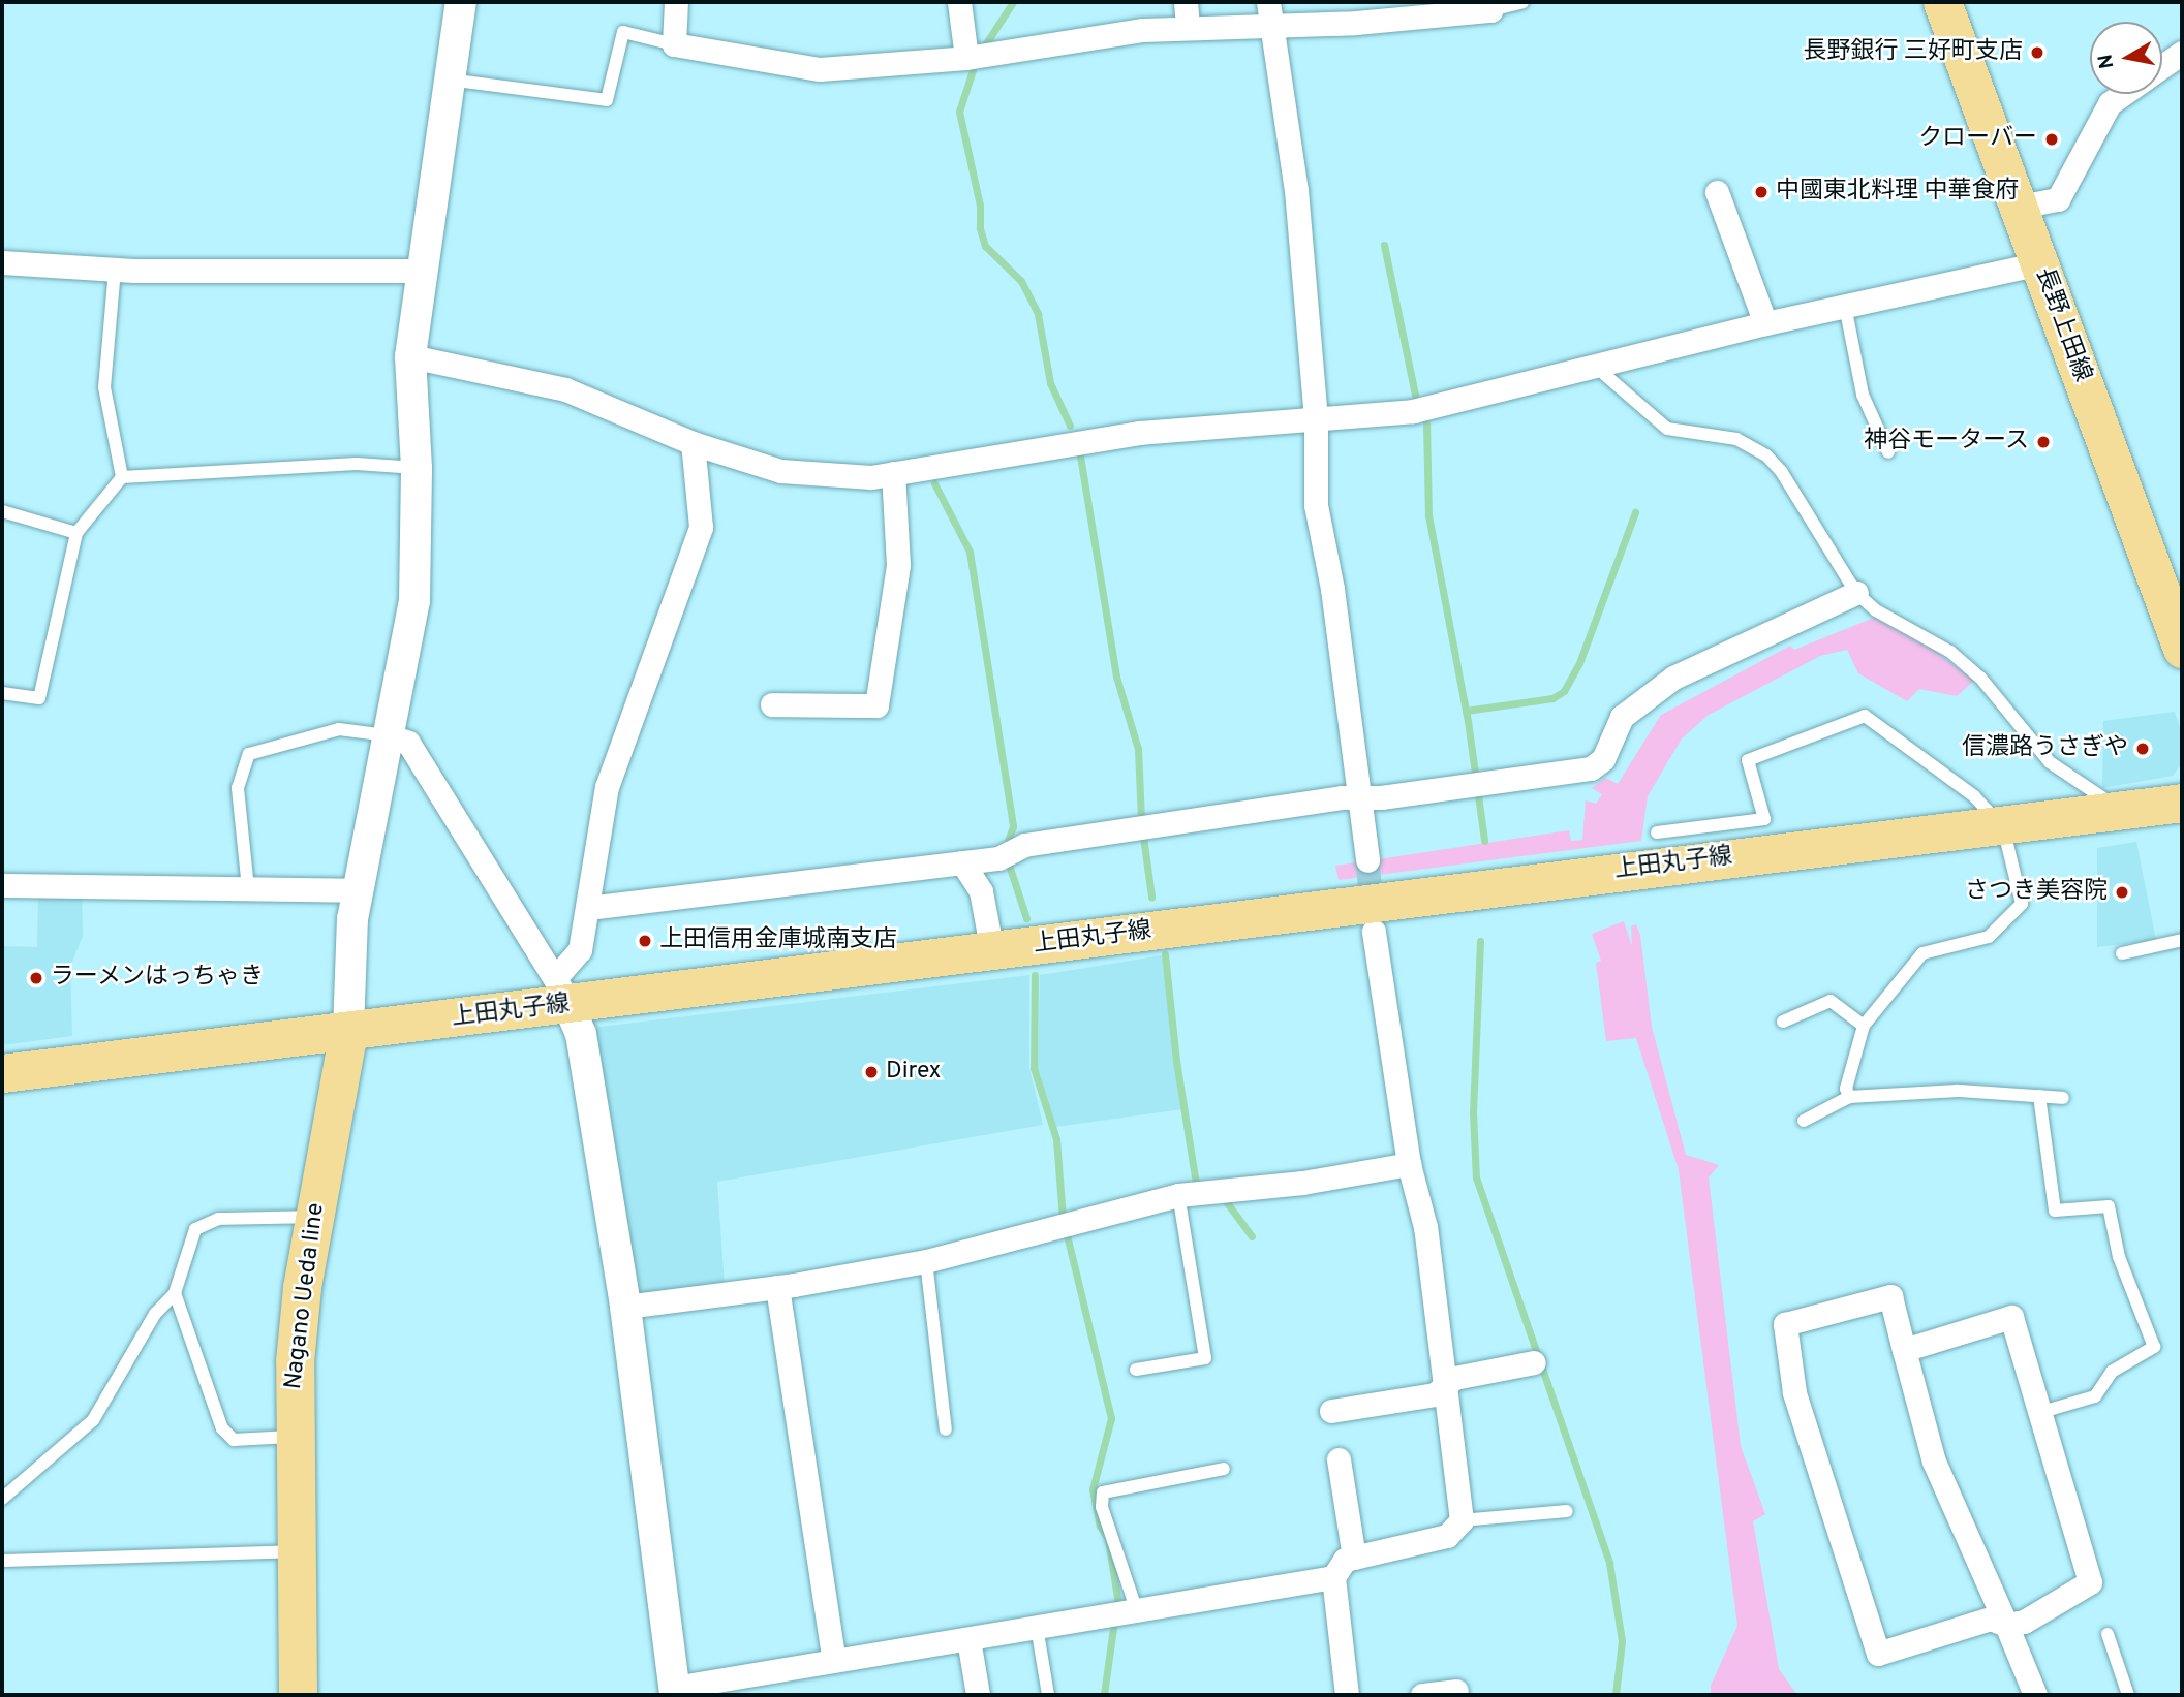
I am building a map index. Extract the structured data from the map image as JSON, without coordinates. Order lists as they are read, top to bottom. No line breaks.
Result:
{"streets":{"main road":["長野上田線","上田丸子線","Nagano Ueda line"]},"crossings":[["上田丸子線","Nagano Ueda line"]],"places":["長野銀行 三好町支店","クローバー","中國東北料理 中華食府","神谷モータース","信濃路うさぎや","さつき美容院","上田信用金庫城南支店","ラーメンはっちゃき","Direx"],"north":"left"}
